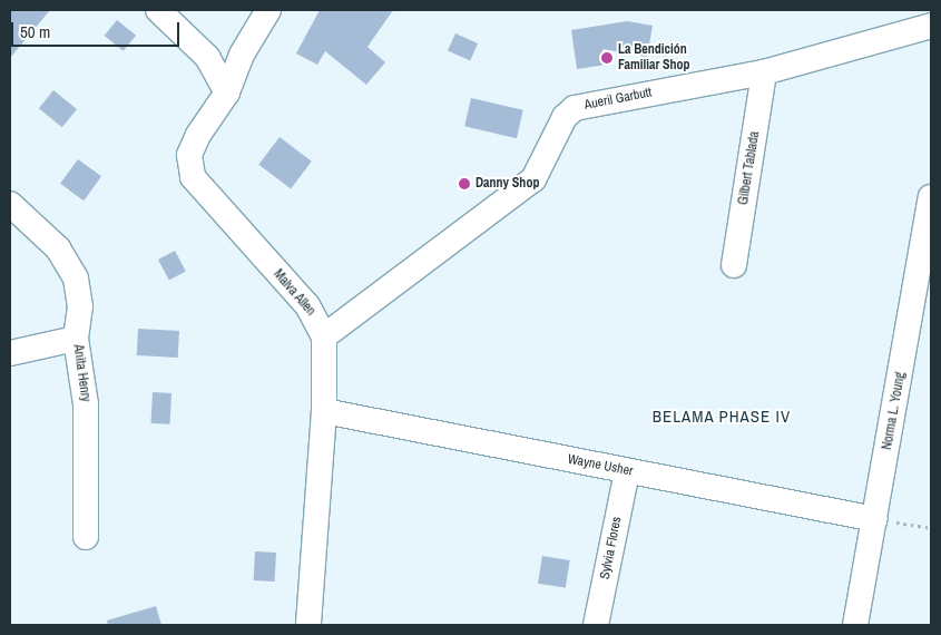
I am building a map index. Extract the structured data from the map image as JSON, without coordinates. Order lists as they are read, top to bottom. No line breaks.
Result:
{"streets":{"street":["Aueril Garbutt","Gilbert Tablada","Malva Allen","Anita Henry","Norma L. Young","Wayne Usher","Sylvia Flores"]},"crossings":[["Aueril Garbutt","Gilbert Tablada"],["Aueril Garbutt","Malva Allen"],["Malva Allen","Wayne Usher"],["Norma L. Young","Wayne Usher"],["Wayne Usher","Sylvia Flores"]],"districts":["BELAMA PHASE IV"],"places":["La Bendición Familiar Shop","Danny Shop"],"scale_bar":"50 m"}
